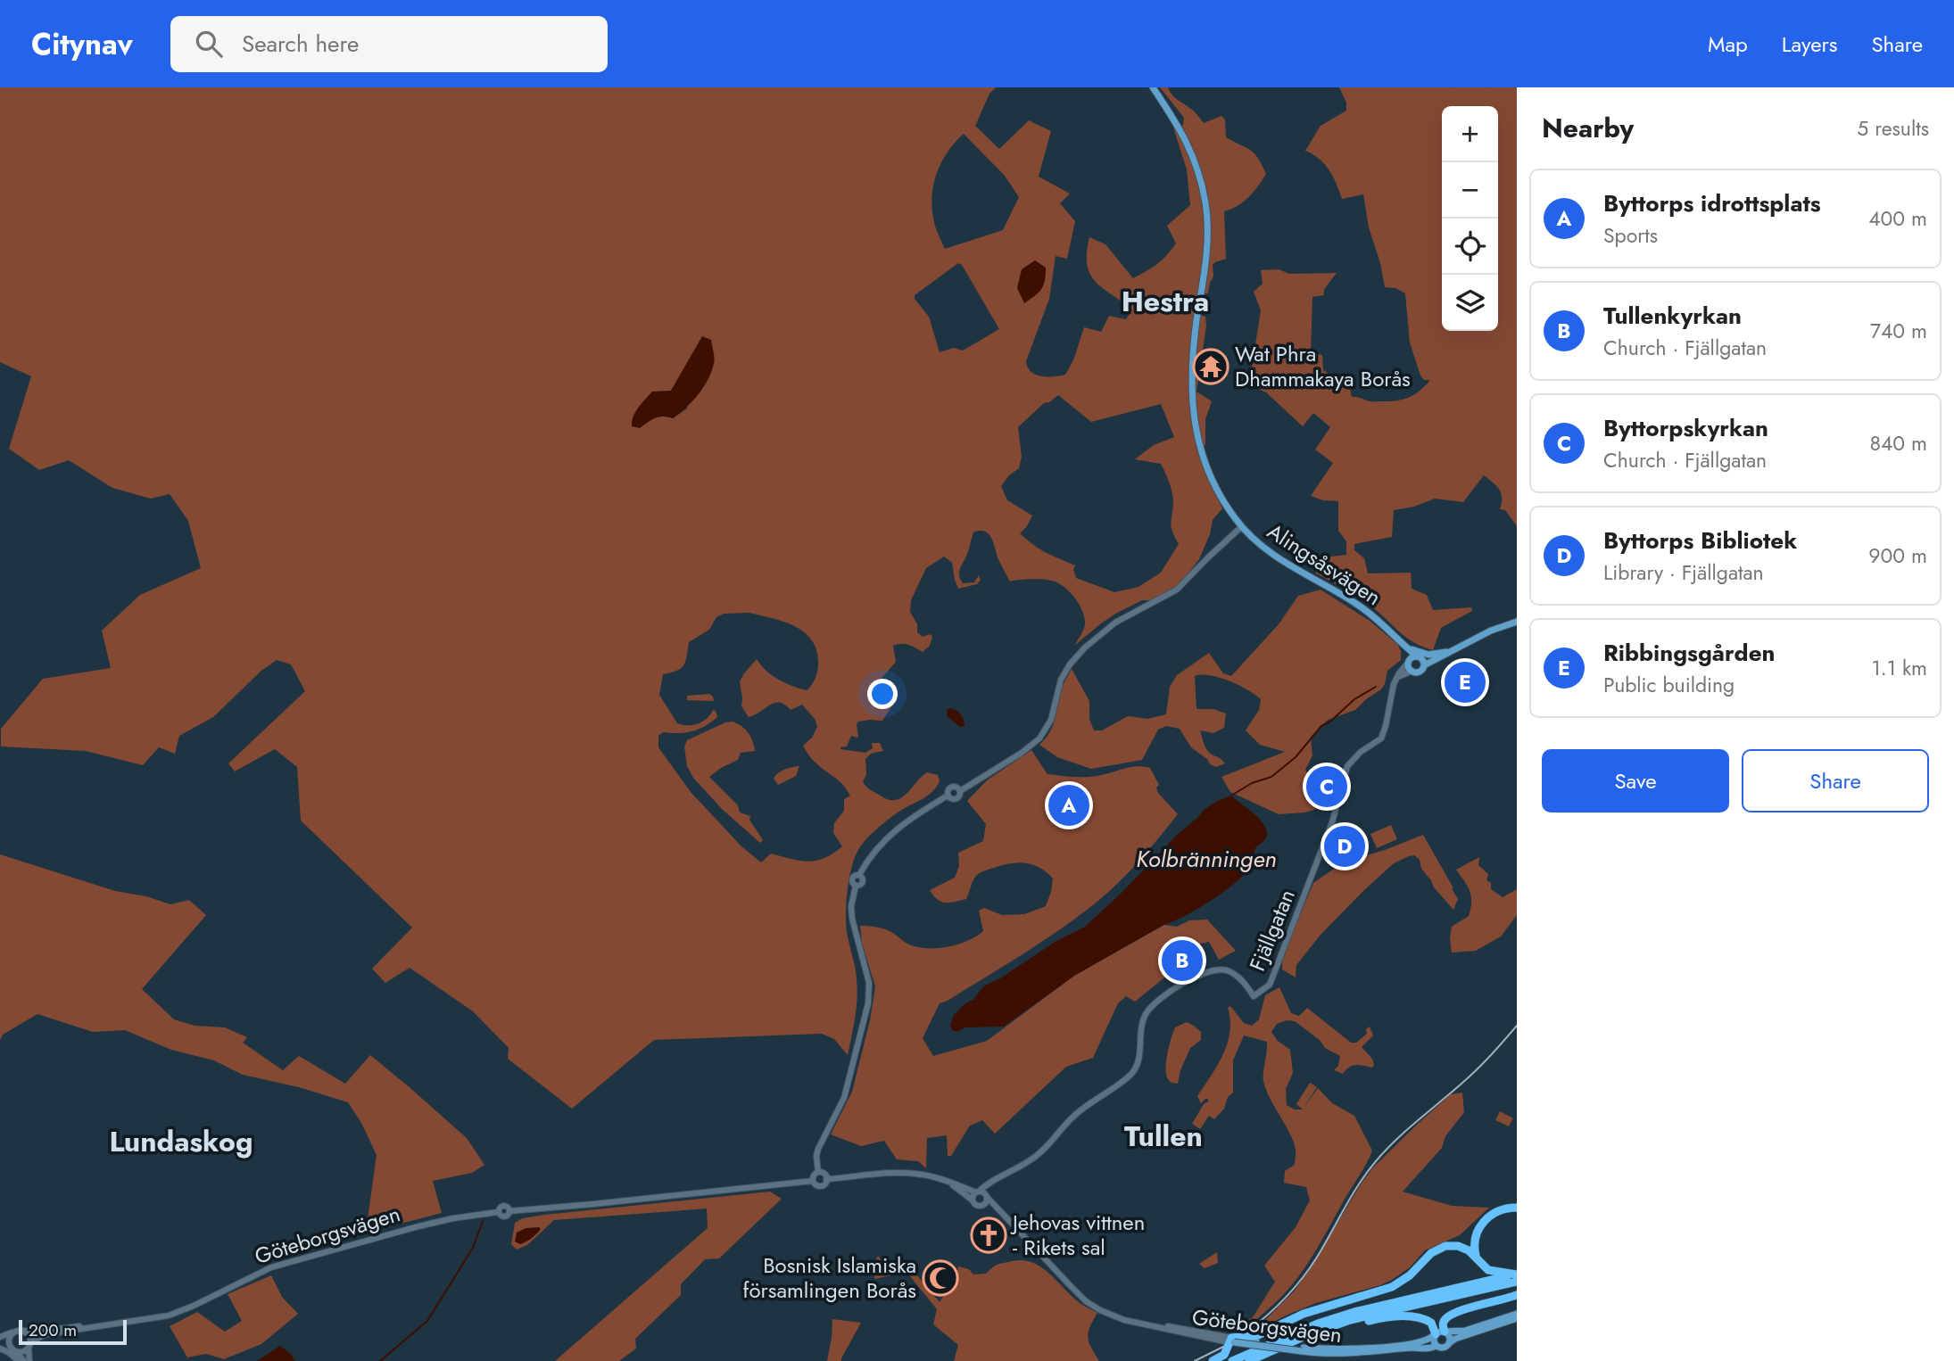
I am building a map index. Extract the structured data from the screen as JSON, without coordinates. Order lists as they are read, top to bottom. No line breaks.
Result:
{"streets":{"main road":["Alingsåsvägen","Göteborgsvägen"],"street":["Fjällgatan"]},"crossings":[["Alingsåsvägen","Fjällgatan"],["Fjällgatan","Göteborgsvägen"]],"districts":["Hestra","Tullen","Lundaskog"],"water":["Kolbränningen"],"places":{"temple":["Wat Phra Dhammakaya Borås"],"church":["Jehovas vittnen - Rikets sal"],"mosque":["Bosnisk Islamiska församlingen Borås"]},"scale_bar":"200 m","page":{"header":"Citynav","search":"Search here","nav":["Map","Layers","Share"],"heading":["Nearby","5 results"],"map_buttons":["+","−"],"list":[{"mark":"A","name":"Byttorps idrottsplats","note":"Sports","value":"400 m"},{"mark":"B","name":"Tullenkyrkan","note":"Church · Fjällgatan","value":"740 m"},{"mark":"C","name":"Byttorpskyrkan","note":"Church · Fjällgatan","value":"840 m"},{"mark":"D","name":"Byttorps Bibliotek","note":"Library · Fjällgatan","value":"900 m"},{"mark":"E","name":"Ribbingsgården","note":"Public building","value":"1.1 km"}],"pins":["E","C","A","D","B"],"buttons":["Save","Share"],"scale":"200 m"}}
